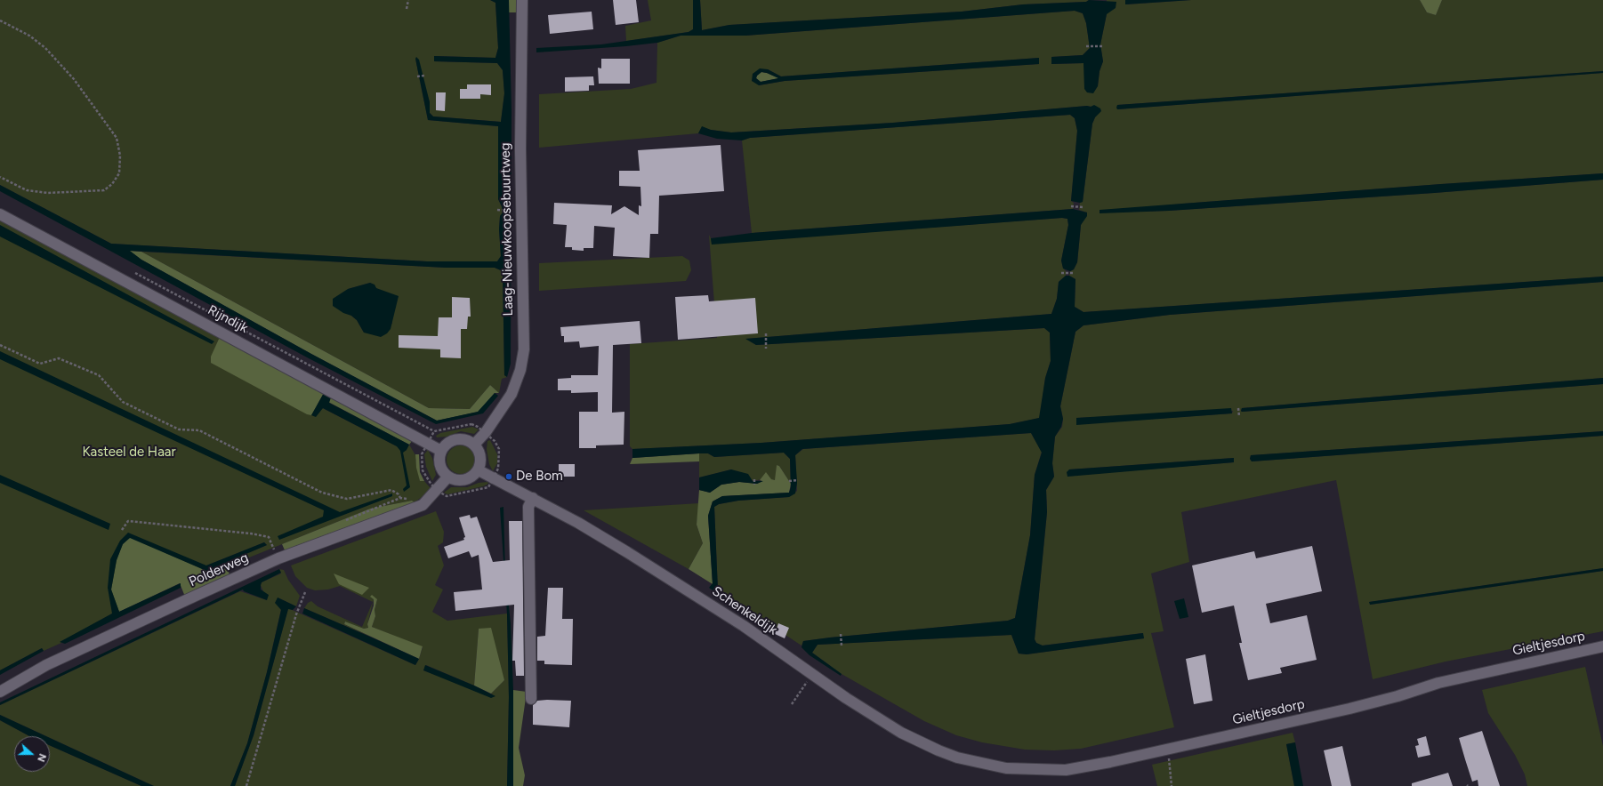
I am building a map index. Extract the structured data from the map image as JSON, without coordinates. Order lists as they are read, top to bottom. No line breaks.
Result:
{"streets":{"street":["Laag-Nieuwkoopsebuurtweg","Rijndijk","Polderweg","Schenkeldijk","Gieltjesdorp"]},"crossings":[["Laag-Nieuwkoopsebuurtweg","Rijndijk"],["Laag-Nieuwkoopsebuurtweg","Polderweg"],["Rijndijk","Polderweg"],["Schenkeldijk","Gieltjesdorp"]],"parks":["Kasteel de Haar"],"places":["De Bom"],"north":"right"}
